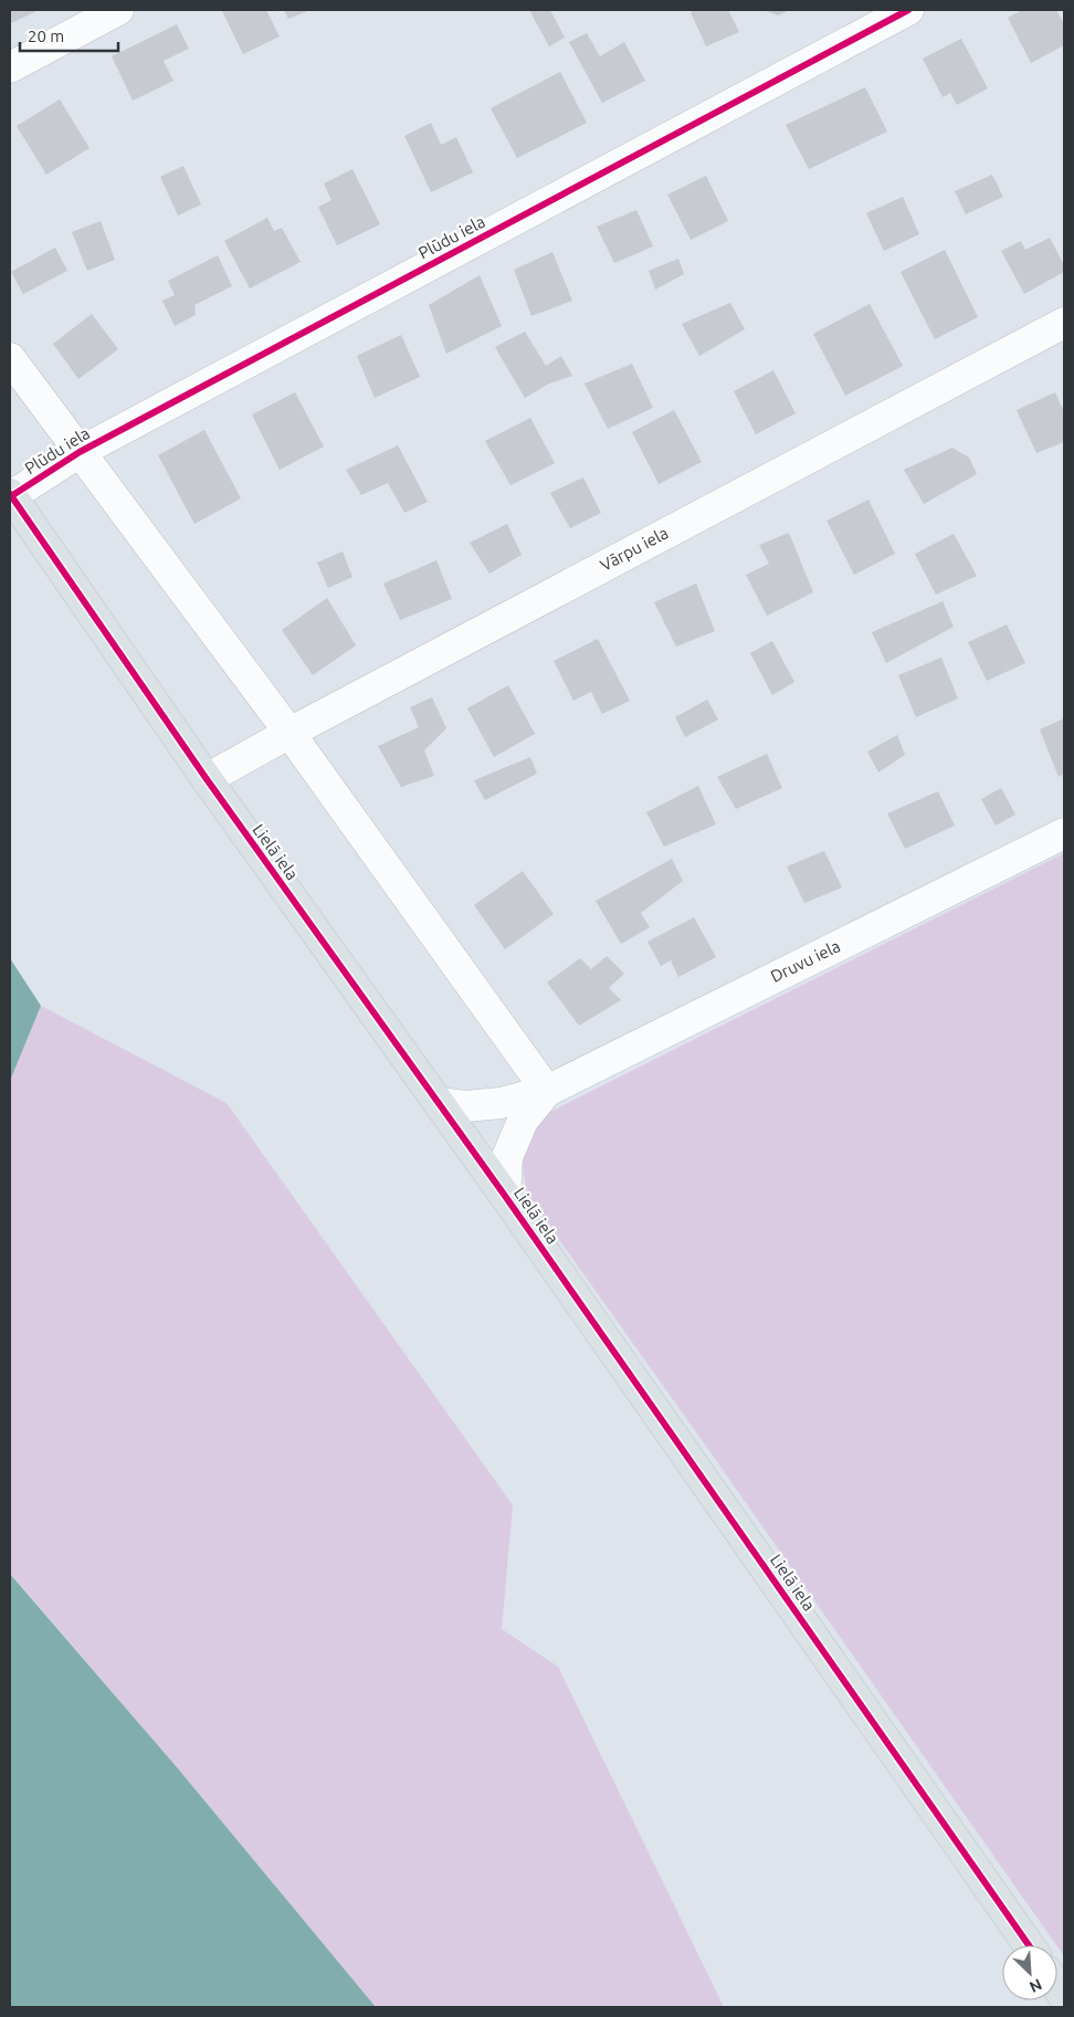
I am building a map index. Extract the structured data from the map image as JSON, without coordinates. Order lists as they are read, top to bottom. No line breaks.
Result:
{"streets":{"main road":["Lielā iela"],"street":["Plūdu iela","Vārpu iela","Druvu iela"]},"crossings":[["Plūdu iela","Lielā iela"],["Vārpu iela","Lielā iela"],["Lielā iela","Druvu iela"]],"scale_bar":"20 m","north":"bottom right"}
